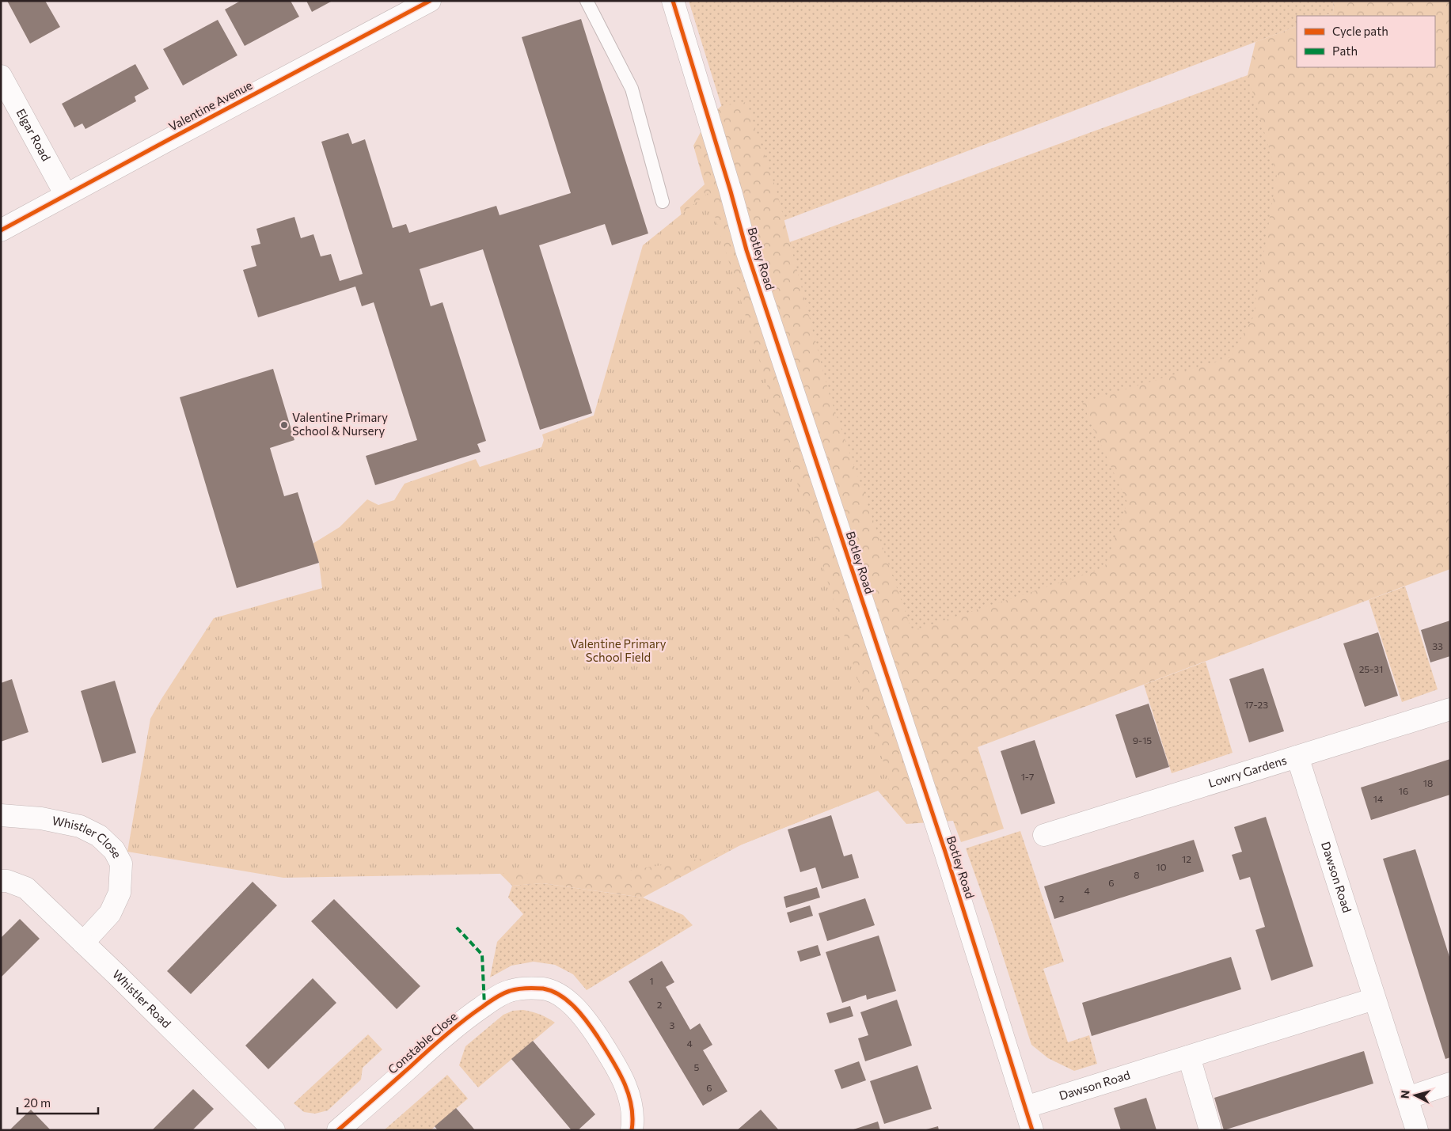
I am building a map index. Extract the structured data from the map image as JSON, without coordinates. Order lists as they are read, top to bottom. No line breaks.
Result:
{"streets":{"street":["Valentine Avenue","Elgar Road","Botley Road","Lowry Gardens","Whistler Close","Dawson Road","Whistler Road","Constable Close"]},"crossings":[["Valentine Avenue","Elgar Road"],["Botley Road","Dawson Road"],["Lowry Gardens","Dawson Road"],["Whistler Close","Whistler Road"]],"parks":["Valentine Primary School Field"],"places":["Valentine Primary School & Nursery"],"house_numbers":["33","25-31","17-23","9-15","1-7","18","16","14","12","10","8","6","4","2","1","2","3","4","5","6"],"legend":["Cycle path","Path"],"scale_bar":"20 m","north":"left"}
